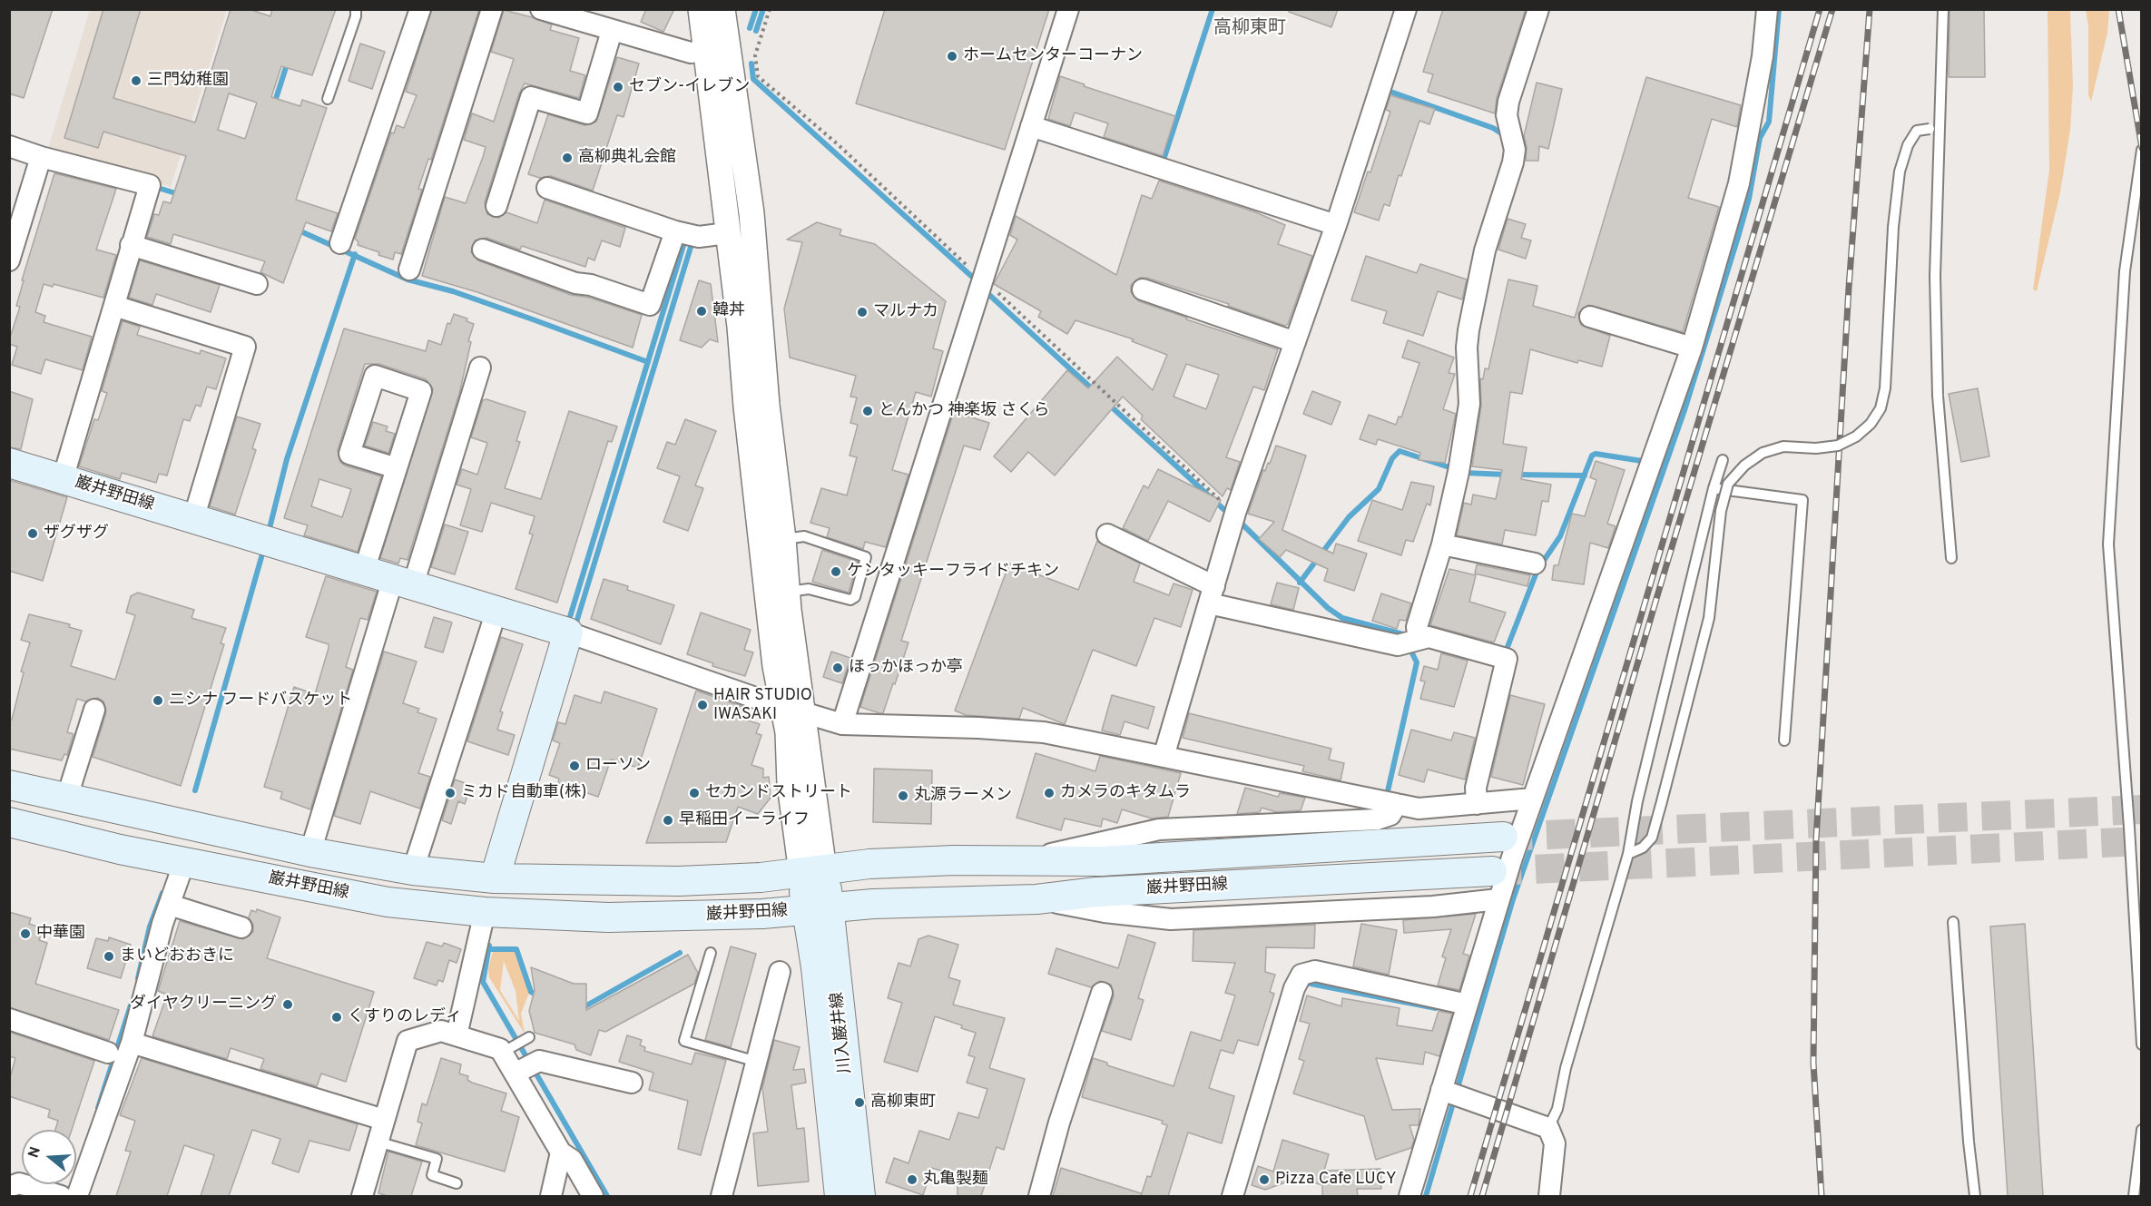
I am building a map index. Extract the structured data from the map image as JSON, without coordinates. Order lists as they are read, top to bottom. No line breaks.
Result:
{"streets":{"main road":["巌井野田線","川入巌井線"]},"crossings":[["巌井野田線","川入巌井線"]],"districts":["高柳東町"],"places":["ホームセンターコーナン","三門幼稚園","セブン-イレブン","高柳典礼会館","韓丼","マルナカ","とんかつ 神楽坂 さくら","ザグザグ","ケンタッキーフライドチキン","ほっかほっか亭","ニシナ フードバスケット","HAIR STUDIO IWASAKI","ローソン","ミカド自動車(株)","セカンドストリート","カメラのキタムラ","丸源ラーメン","早稲田イーライフ","中華園","まいどおおきに","ダイヤクリーニング","くすりのレディ","高柳東町","丸亀製麺","Pizza Cafe LUCY"],"north":"left"}
